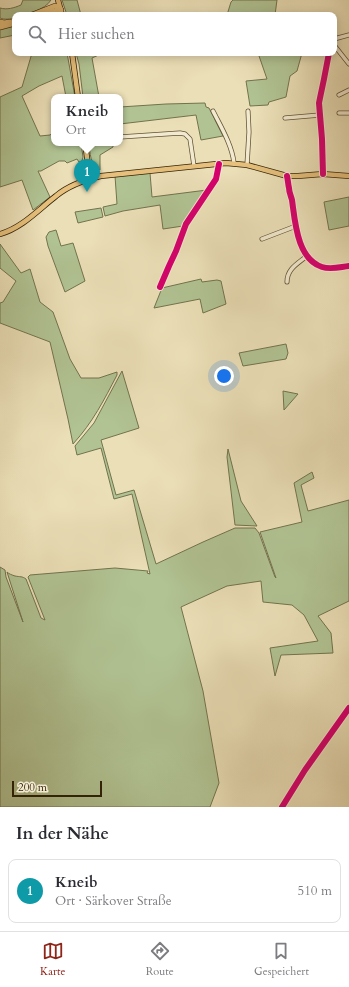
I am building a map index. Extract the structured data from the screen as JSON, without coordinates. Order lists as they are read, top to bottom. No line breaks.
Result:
{"scale_bar":"200 m","page":{"search":"Hier suchen","popup":["Kneib","Ort"],"pins":"1","scale":"200 m","heading":"In der Nähe","list":[{"mark":"1","name":"Kneib","note":"Ort · Särkover Straße","value":"510 m"}],"nav":["Karte","Route","Gespeichert"]}}
